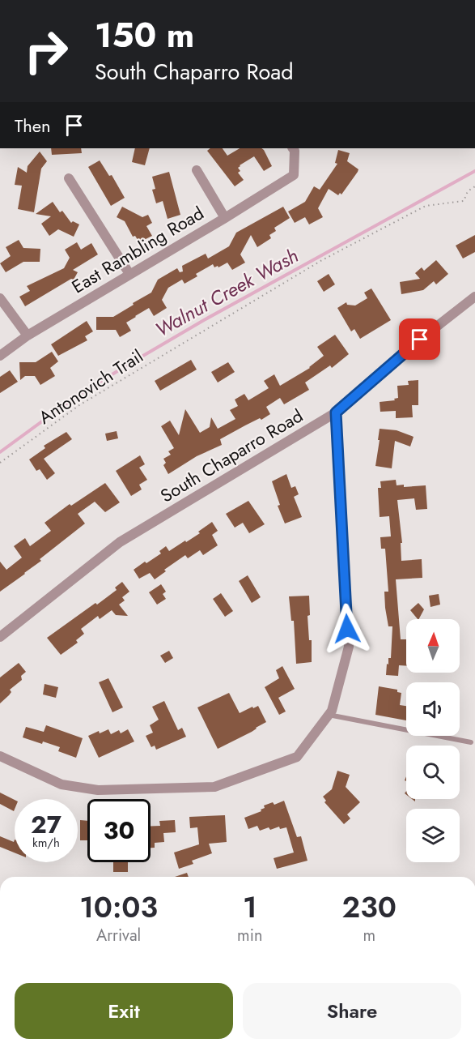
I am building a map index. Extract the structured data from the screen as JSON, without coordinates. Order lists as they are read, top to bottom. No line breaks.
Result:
{"streets":{"street":["East Rambling Road","South Chaparro Road"],"path":["Antonovich Trail"]},"water":["Walnut Creek Wash"],"north":"top","page":{"turn":["150 m","South Chaparro Road"],"then":"Then","speed":"27 km/h","limit":"30","eta":["10:03","Arrival","1","min","230","m"],"buttons":["Exit","Share"]}}
